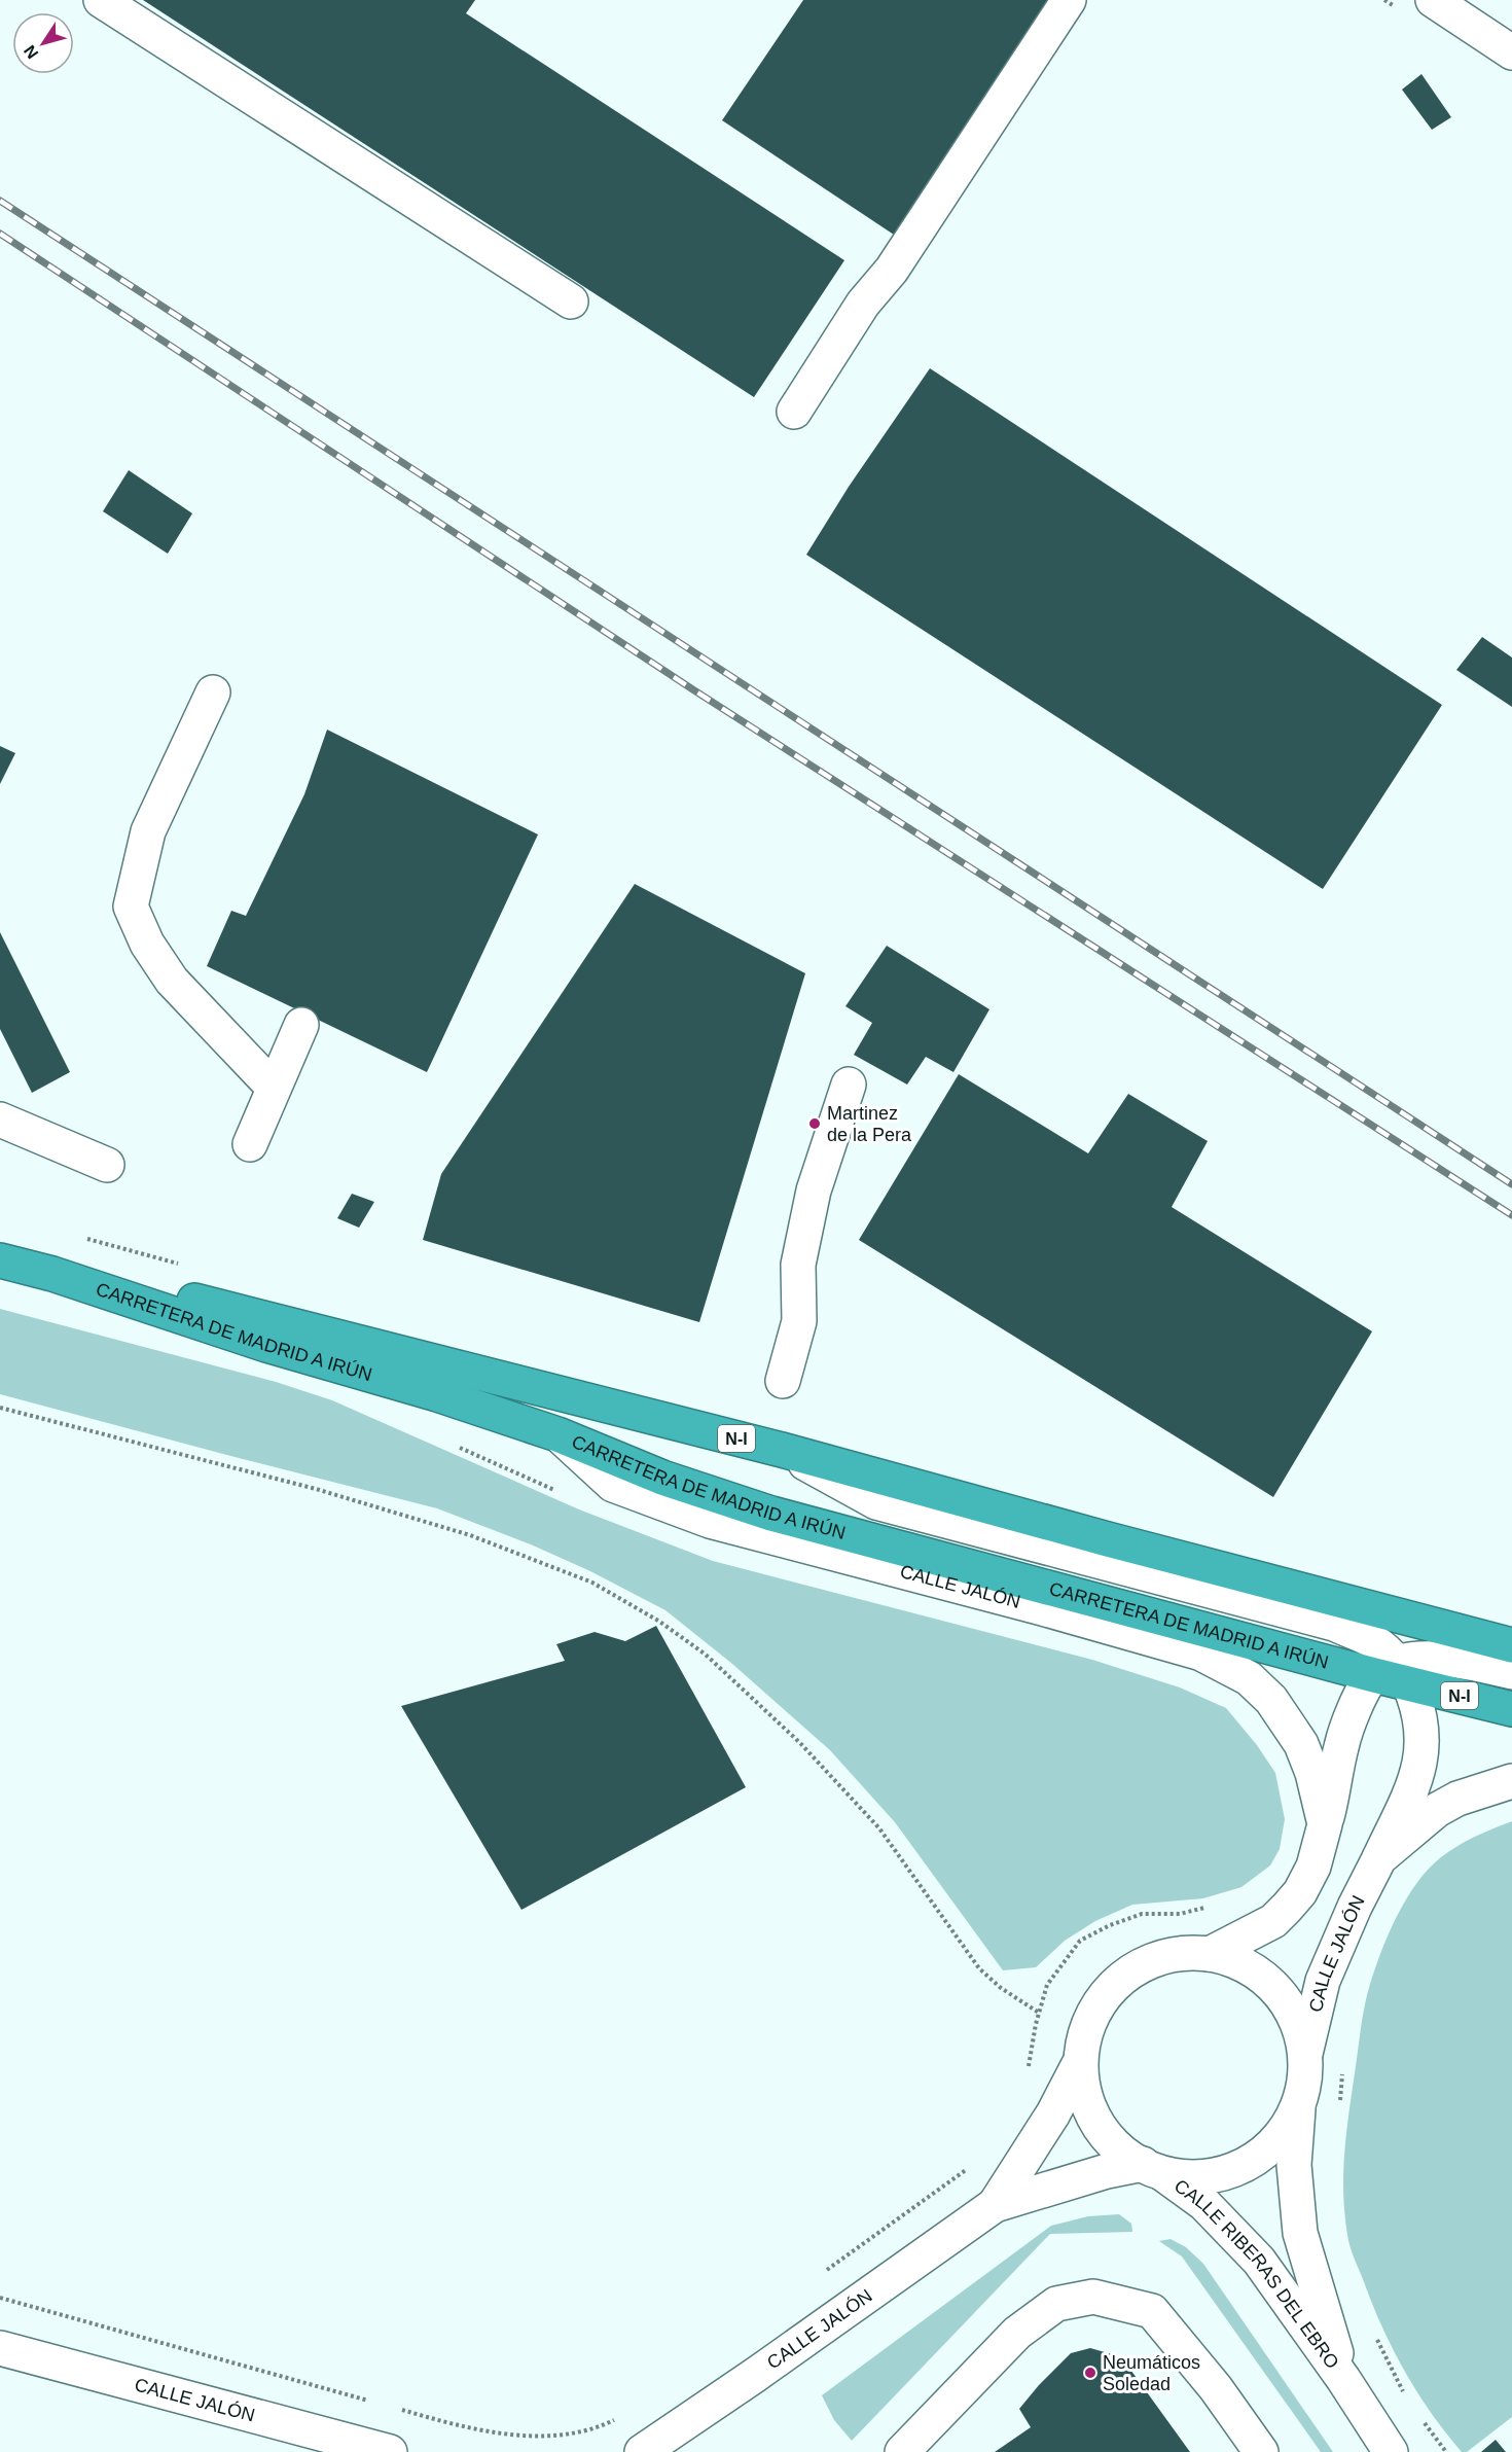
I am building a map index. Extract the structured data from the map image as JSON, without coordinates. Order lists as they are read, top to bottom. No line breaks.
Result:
{"streets":{"highway":["CARRETERA DE MADRID A IRÚN","N-I"],"street":["CALLE JALÓN","CALLE RIBERAS DEL EBRO"]},"crossings":[["CARRETERA DE MADRID A IRÚN","N-I"],["CARRETERA DE MADRID A IRÚN","CALLE JALÓN"],["N-I","CALLE JALÓN"],["CALLE JALÓN","CALLE RIBERAS DEL EBRO"]],"places":["Martinez de la Pera","Neumáticos Soledad"],"north":"bottom left"}
